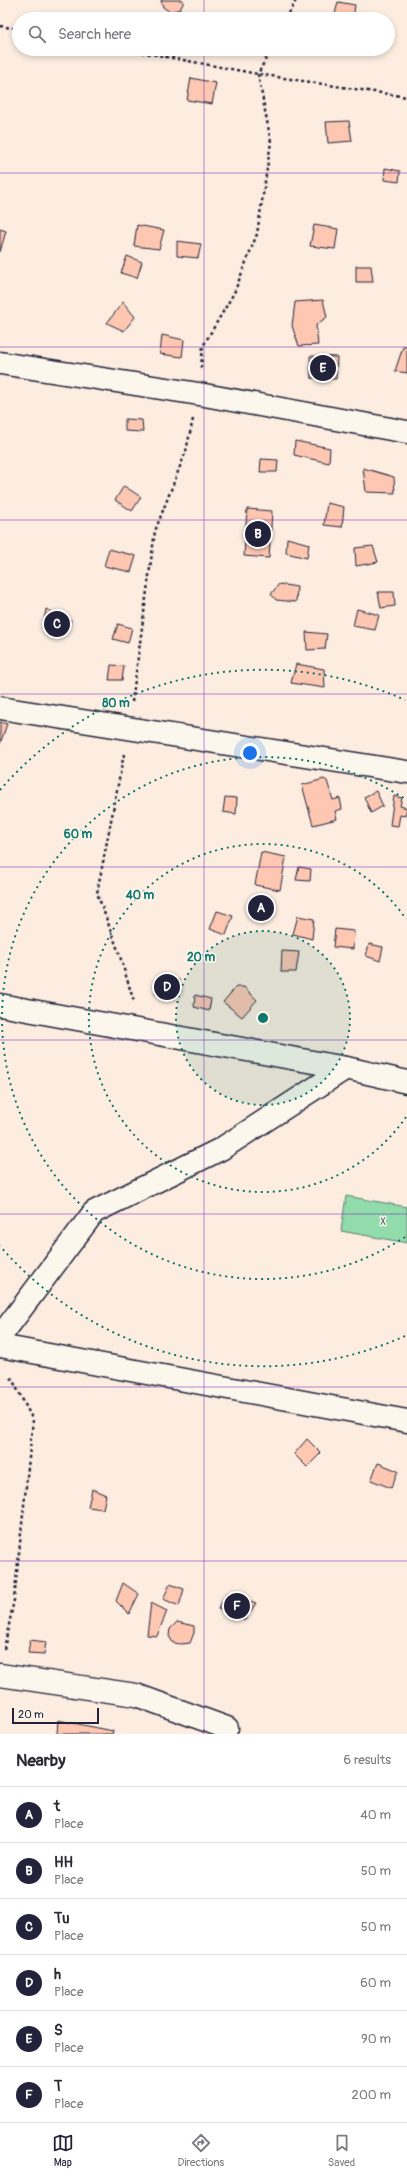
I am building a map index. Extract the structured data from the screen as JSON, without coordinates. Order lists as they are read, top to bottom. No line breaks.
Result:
{"parks":["X"],"scale_bar":"20 m","page":{"search":"Search here","pins":["E","B","C","A","D","F"],"scale":"20 m","heading":["Nearby","6 results"],"list":[{"mark":"A","name":"t","note":"Place","value":"40 m"},{"mark":"B","name":"HH","note":"Place","value":"50 m"},{"mark":"C","name":"Tu","note":"Place","value":"50 m"},{"mark":"D","name":"h","note":"Place","value":"60 m"},{"mark":"E","name":"S","note":"Place","value":"90 m"},{"mark":"F","name":"T","note":"Place","value":"200 m"}],"nav":["Map","Directions","Saved"]},"rings":["80 m","60 m","40 m","20 m"]}
